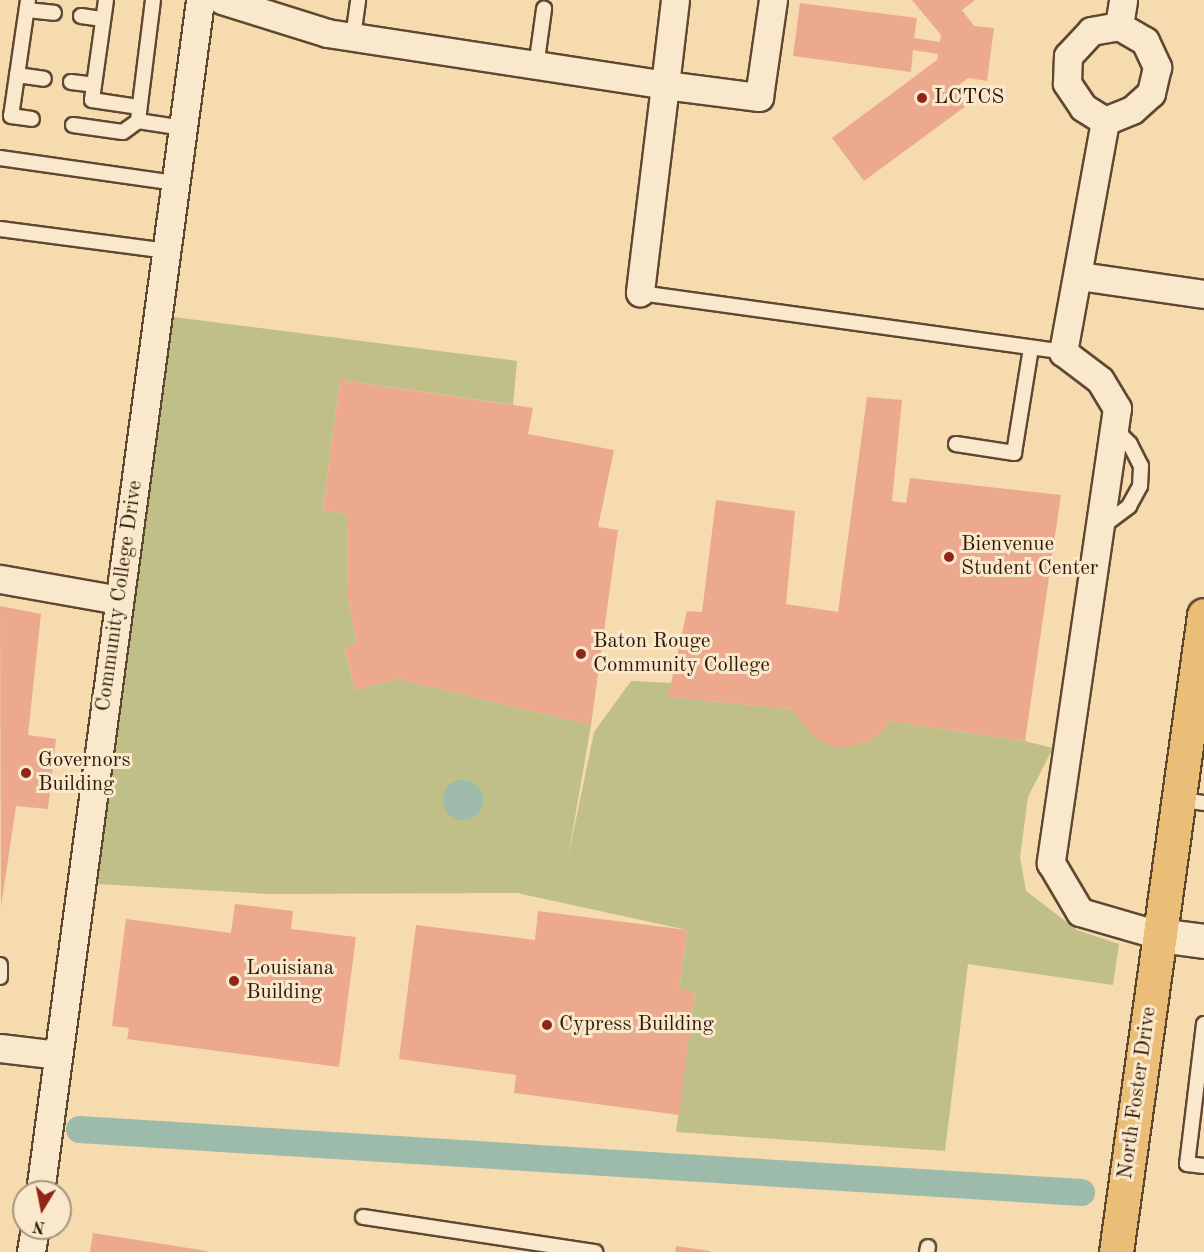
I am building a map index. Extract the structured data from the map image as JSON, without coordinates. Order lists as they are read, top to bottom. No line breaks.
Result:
{"streets":{"main road":["North Foster Drive"],"street":["Community College Drive"]},"places":["LCTCS","Bienvenue Student Center","Baton Rouge Community College","Governors Building","Louisiana Building","Cypress Building"],"north":"bottom"}
